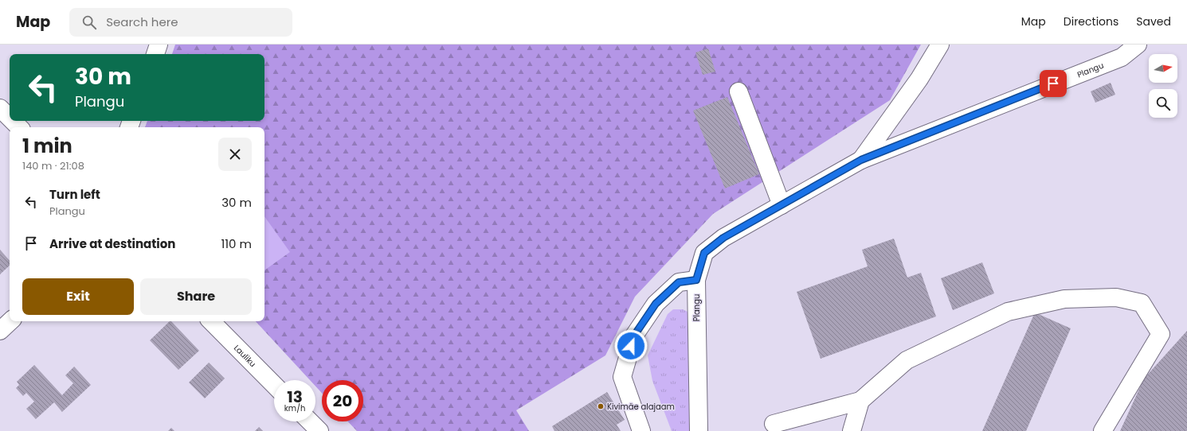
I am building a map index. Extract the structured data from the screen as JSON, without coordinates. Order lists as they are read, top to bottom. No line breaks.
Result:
{"streets":{"street":["Plangu","Lauliku"]},"places":["Kivimäe alajaam"],"north":"right","page":{"header":"Map","search":"Search here","nav":["Map","Directions","Saved"],"turn":["30 m","Plangu"],"heading":["1 min","140 m · 21:08"],"list":[{"name":"Turn left","note":"Plangu","value":"30 m"},{"name":"Arrive at destination","value":"110 m"}],"buttons":["Exit","Share"],"speed":"13 km/h","limit":"20"}}
